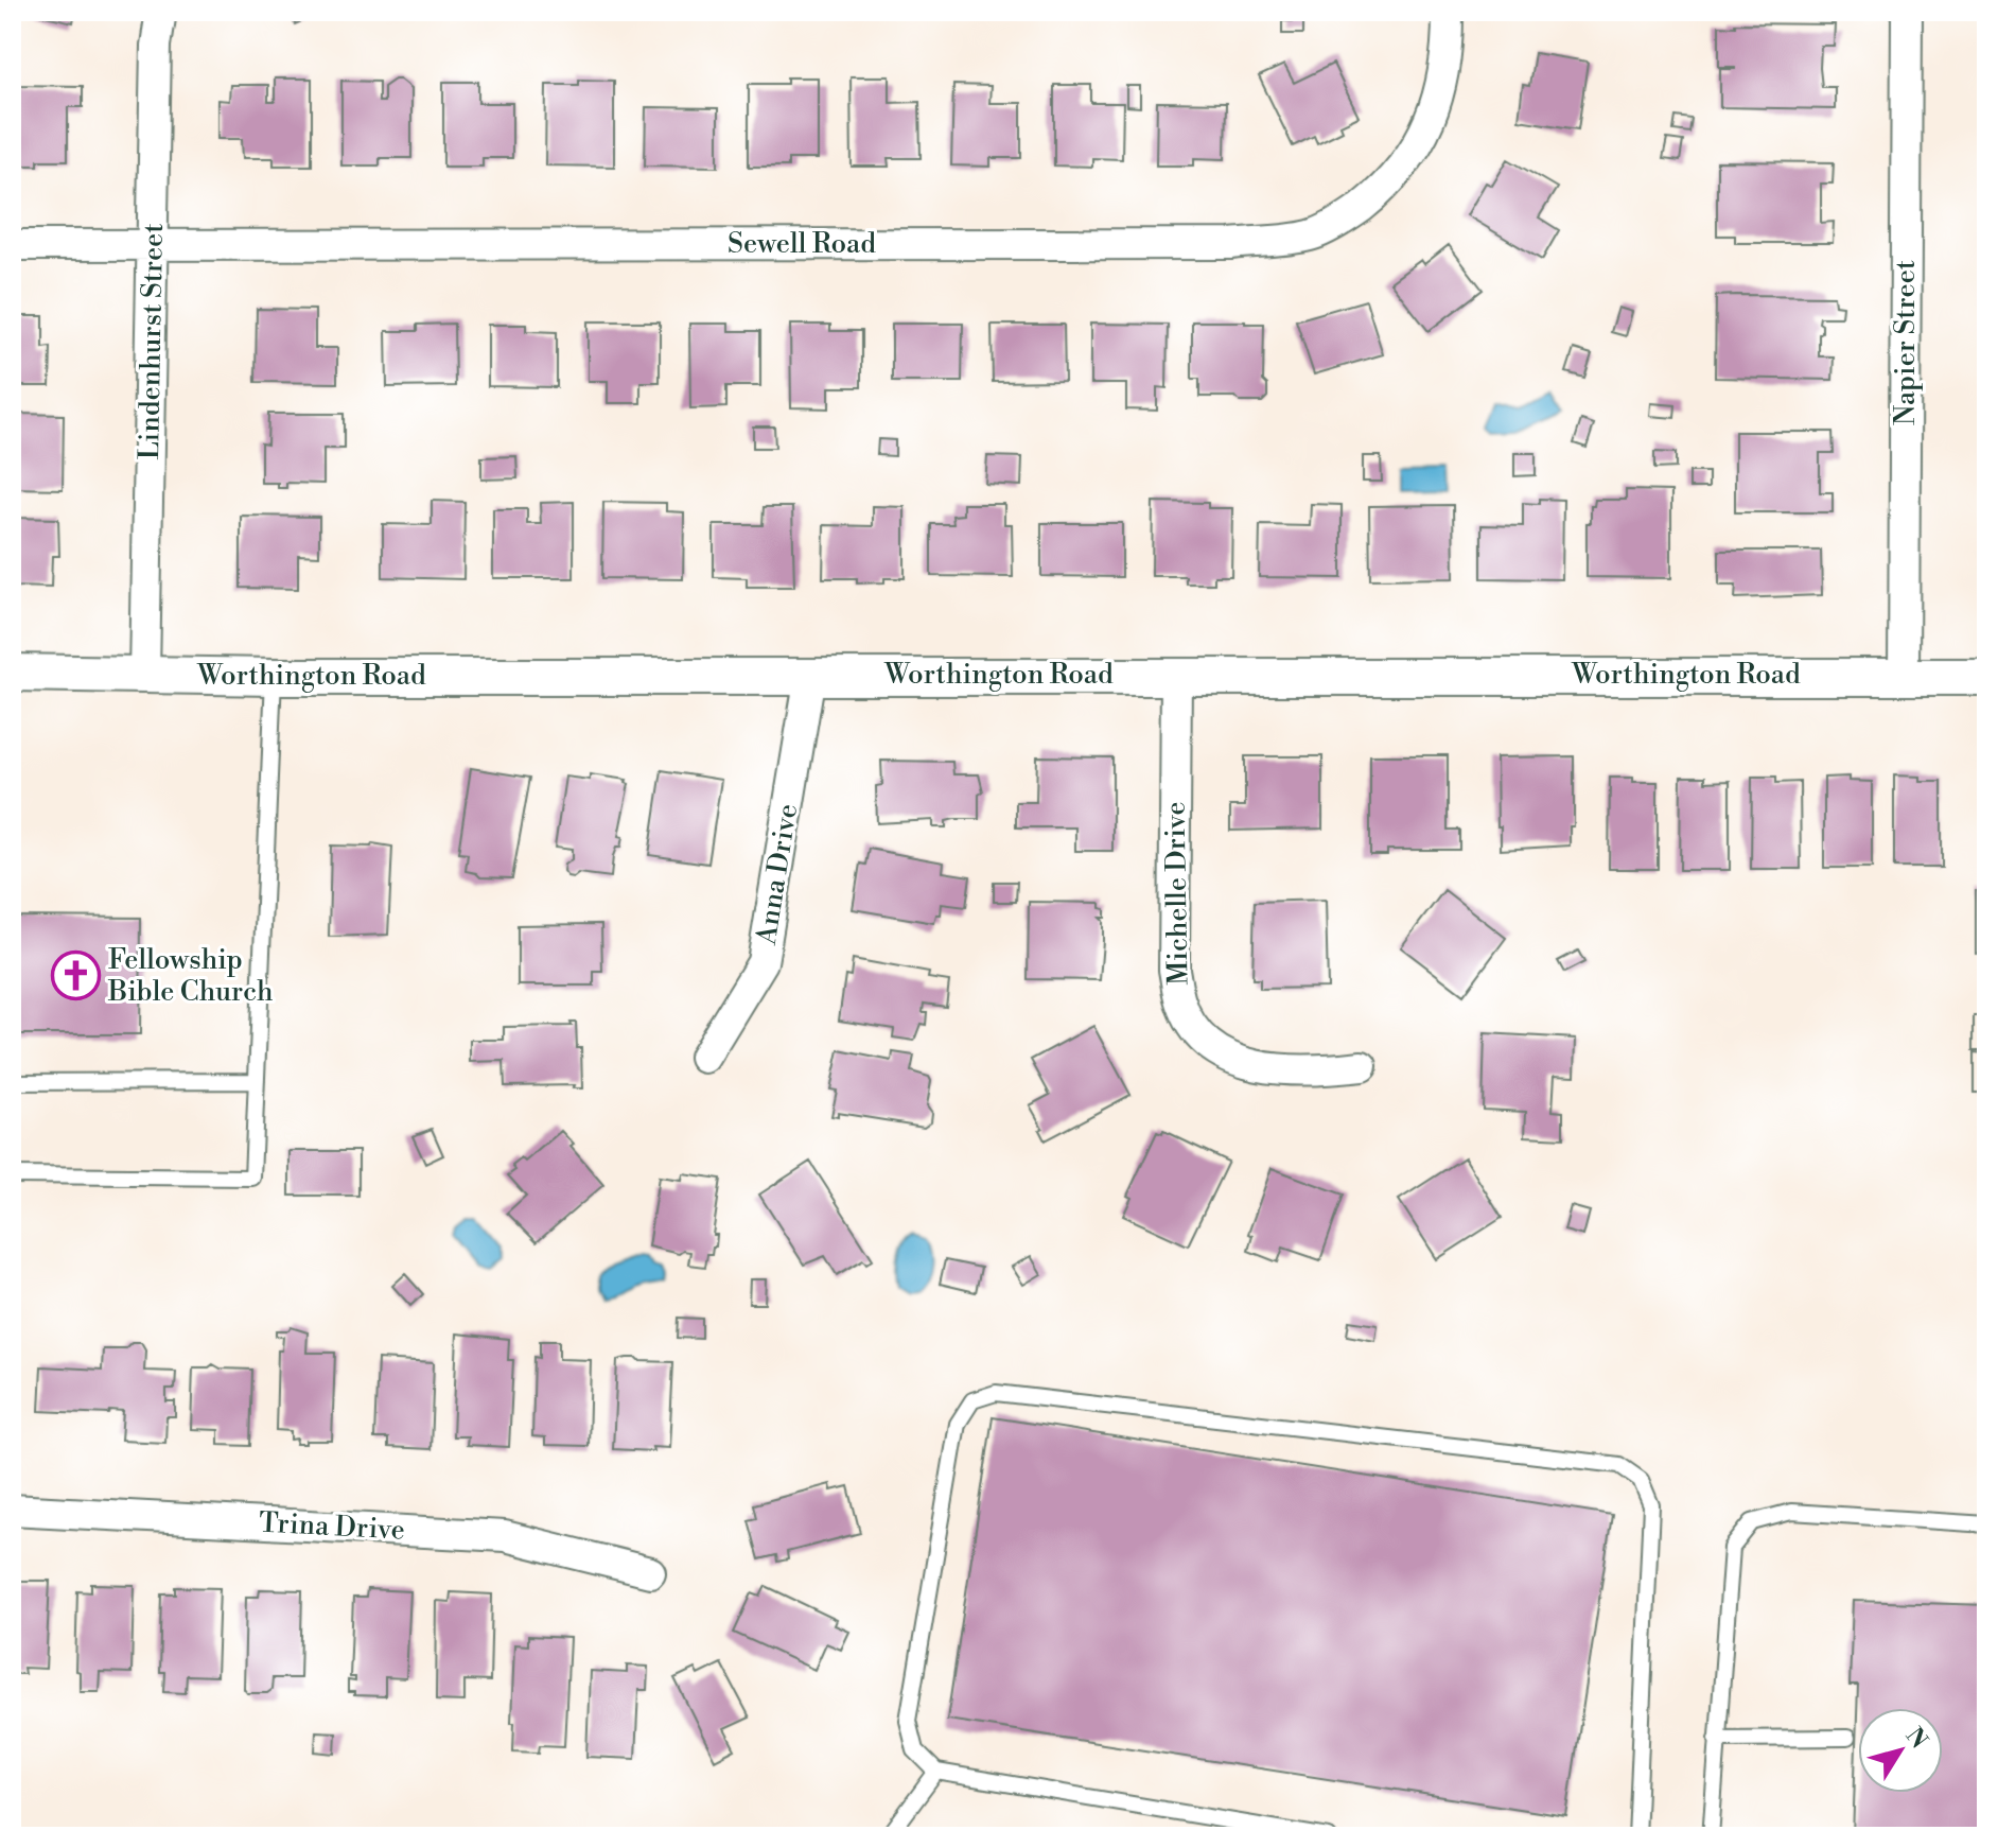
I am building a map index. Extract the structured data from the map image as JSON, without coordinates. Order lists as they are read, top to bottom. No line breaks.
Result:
{"streets":{"street":["Sewell Road","Lindenhurst Street","Napier Street","Worthington Road","Anna Drive","Michelle Drive","Trina Drive"]},"crossings":[["Sewell Road","Lindenhurst Street"],["Lindenhurst Street","Worthington Road"],["Napier Street","Worthington Road"],["Worthington Road","Anna Drive"],["Worthington Road","Michelle Drive"]],"places":{"church":["Fellowship Bible Church"]},"north":"top right"}
